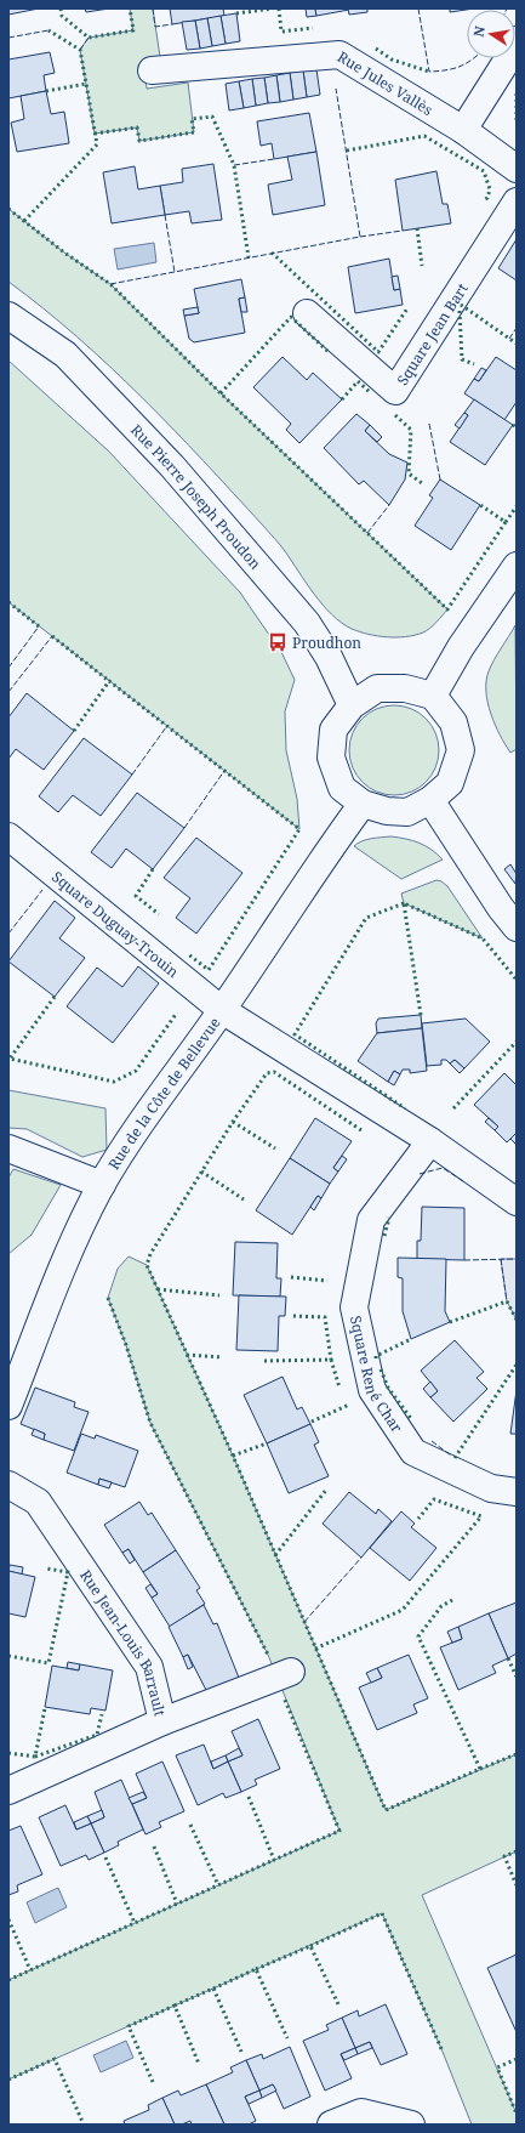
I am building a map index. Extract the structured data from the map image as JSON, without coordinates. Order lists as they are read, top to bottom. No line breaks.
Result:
{"streets":{"street":["Rue Jules Vallès","Square Jean Bart","Rue Pierre Joseph Proudon","Square Duguay-Trouin","Rue de la Côte de Bellevue","Square René Char","Rue Jean-Louis Barrault"]},"crossings":[["Rue Pierre Joseph Proudon","Rue de la Côte de Bellevue"],["Square Duguay-Trouin","Rue de la Côte de Bellevue"]],"places":{"bus stop":["Proudhon"]},"north":"left"}
